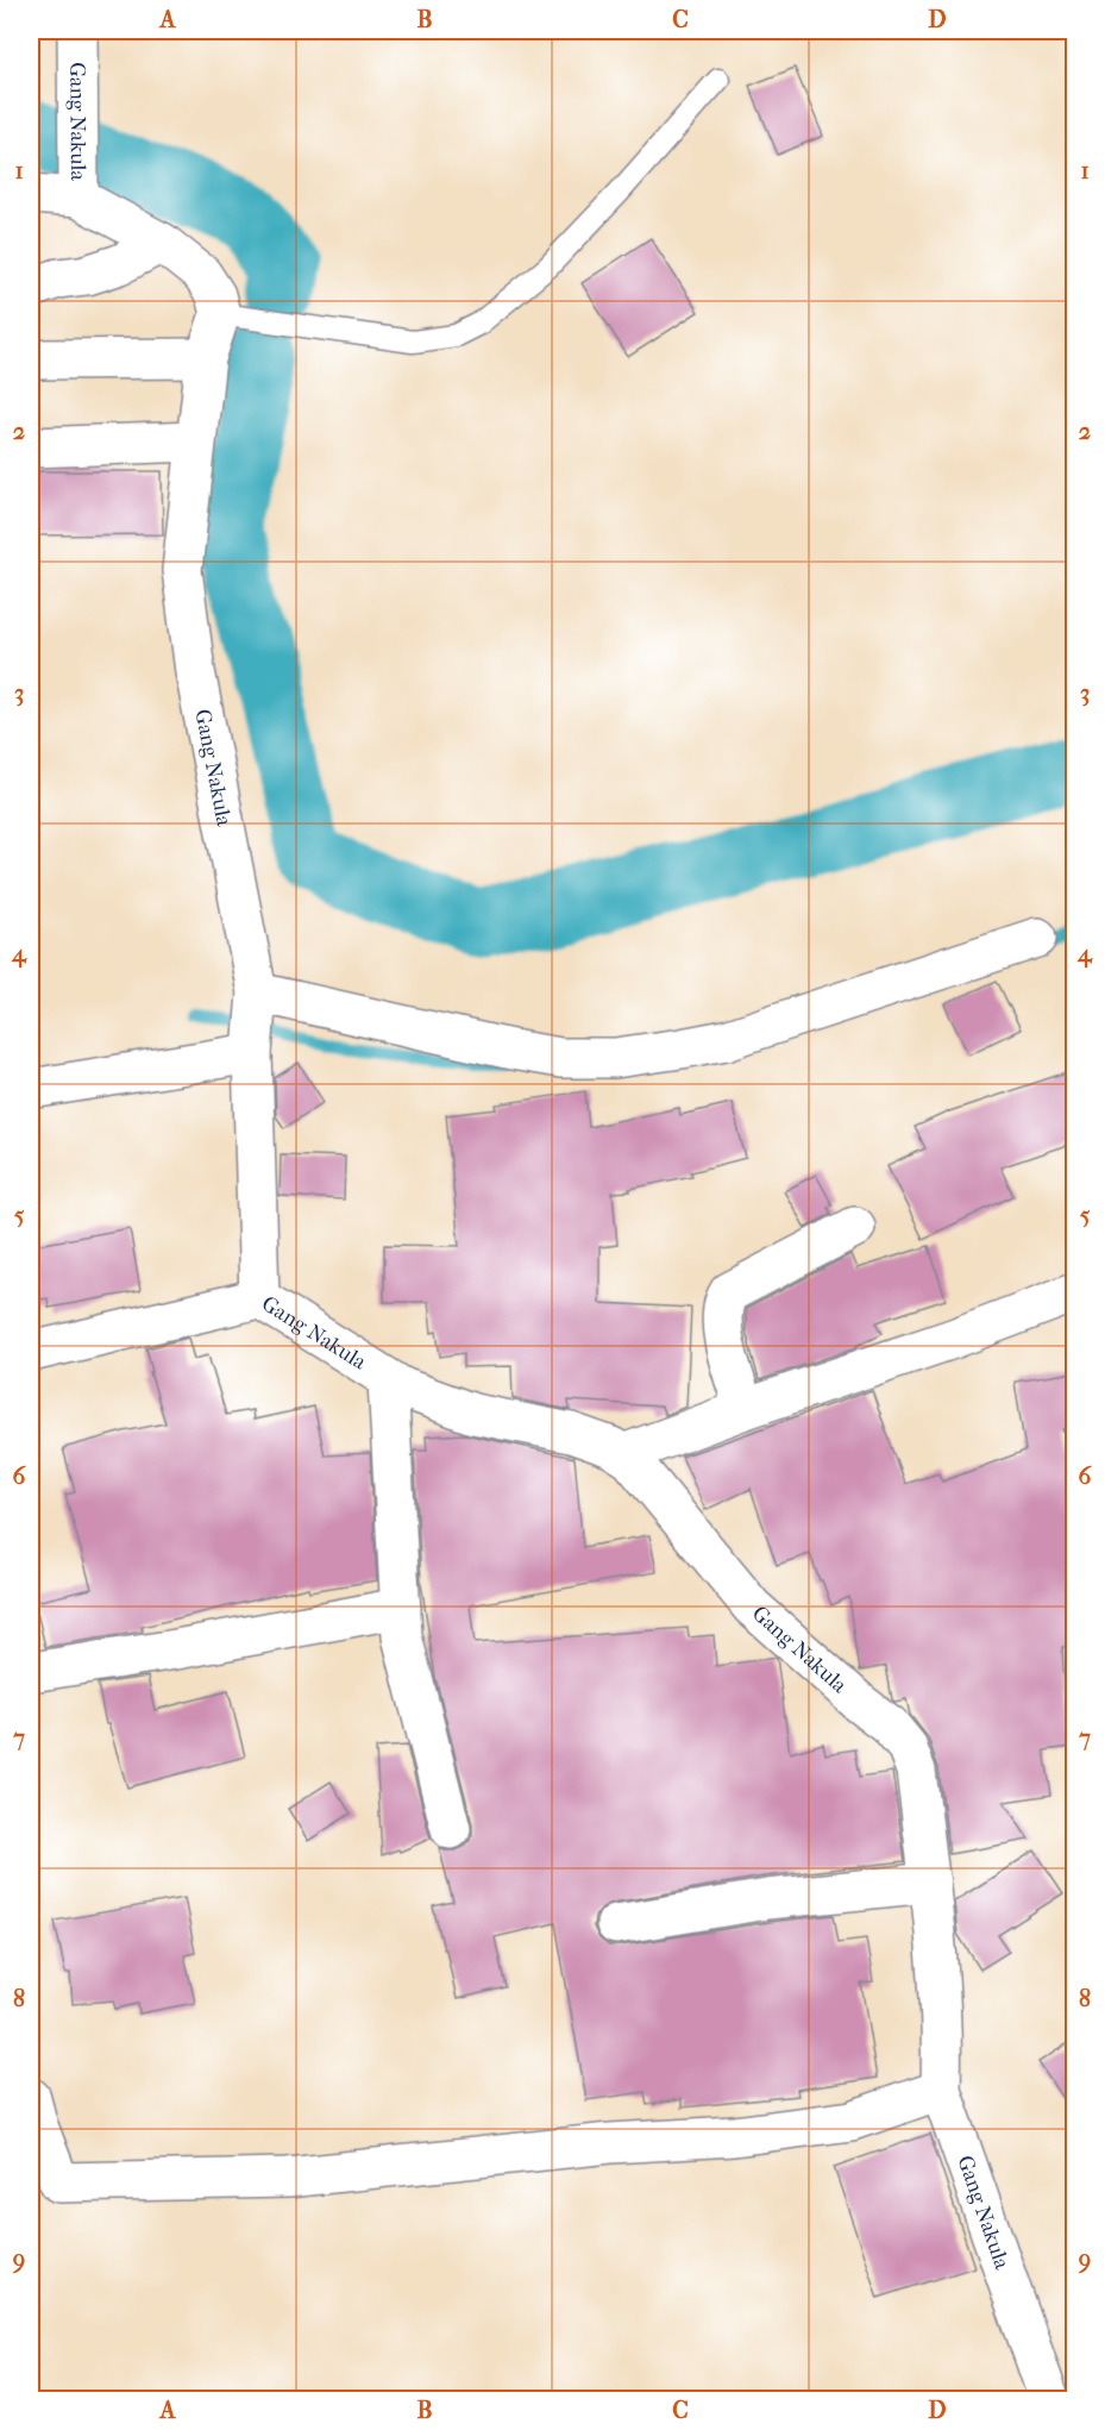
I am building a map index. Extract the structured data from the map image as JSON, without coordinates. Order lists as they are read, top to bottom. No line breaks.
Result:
{"streets":{"street":["Gang Nakula"]},"grid":{"columns":["A","B","C","D"],"rows":["1","2","3","4","5","6","7","8","9"]}}
